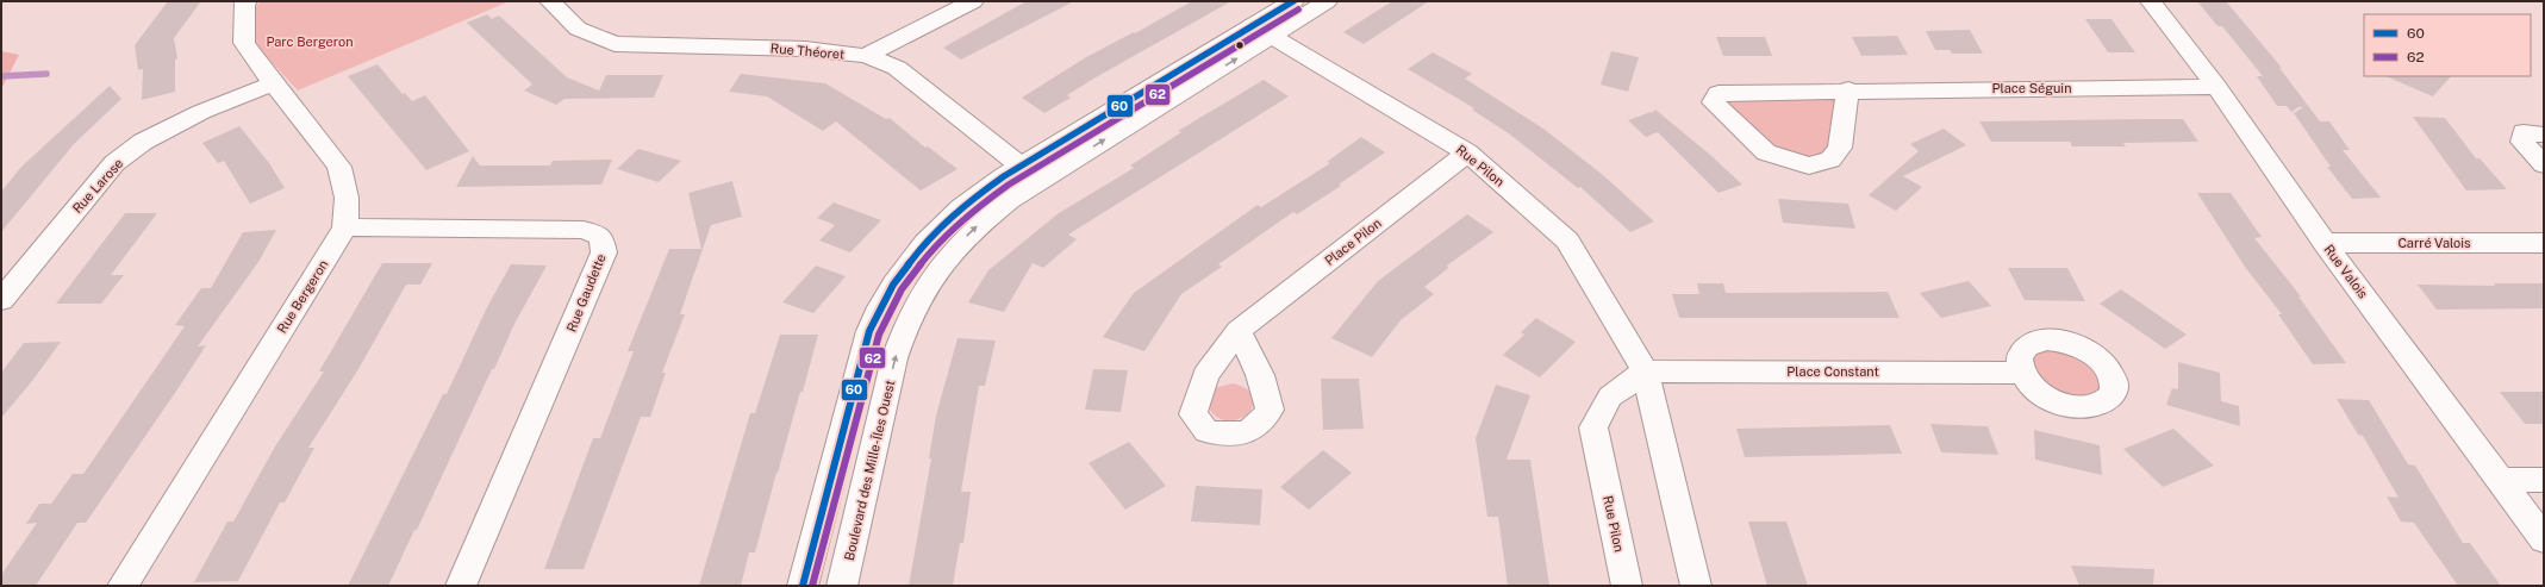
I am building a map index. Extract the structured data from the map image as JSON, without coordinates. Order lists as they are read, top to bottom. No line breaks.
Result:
{"streets":{"street":["Rue Théoret","Place Séguin","Rue Pilon","Rue Larose","Place Pilon","Carré Valois","Rue Valois","Rue Gaudette","Rue Bergeron","Place Constant","Boulevard des Mille-Îles Ouest"]},"crossings":[["Rue Théoret","Boulevard des Mille-Îles Ouest"],["Place Séguin","Rue Valois"],["Rue Pilon","Place Pilon"],["Rue Pilon","Place Constant"],["Rue Pilon","Boulevard des Mille-Îles Ouest"],["Rue Larose","Rue Bergeron"],["Carré Valois","Rue Valois"],["Rue Gaudette","Rue Bergeron"]],"parks":["Parc Bergeron"],"lines":["transit line 60","transit line 62"],"legend":["60","62"]}
